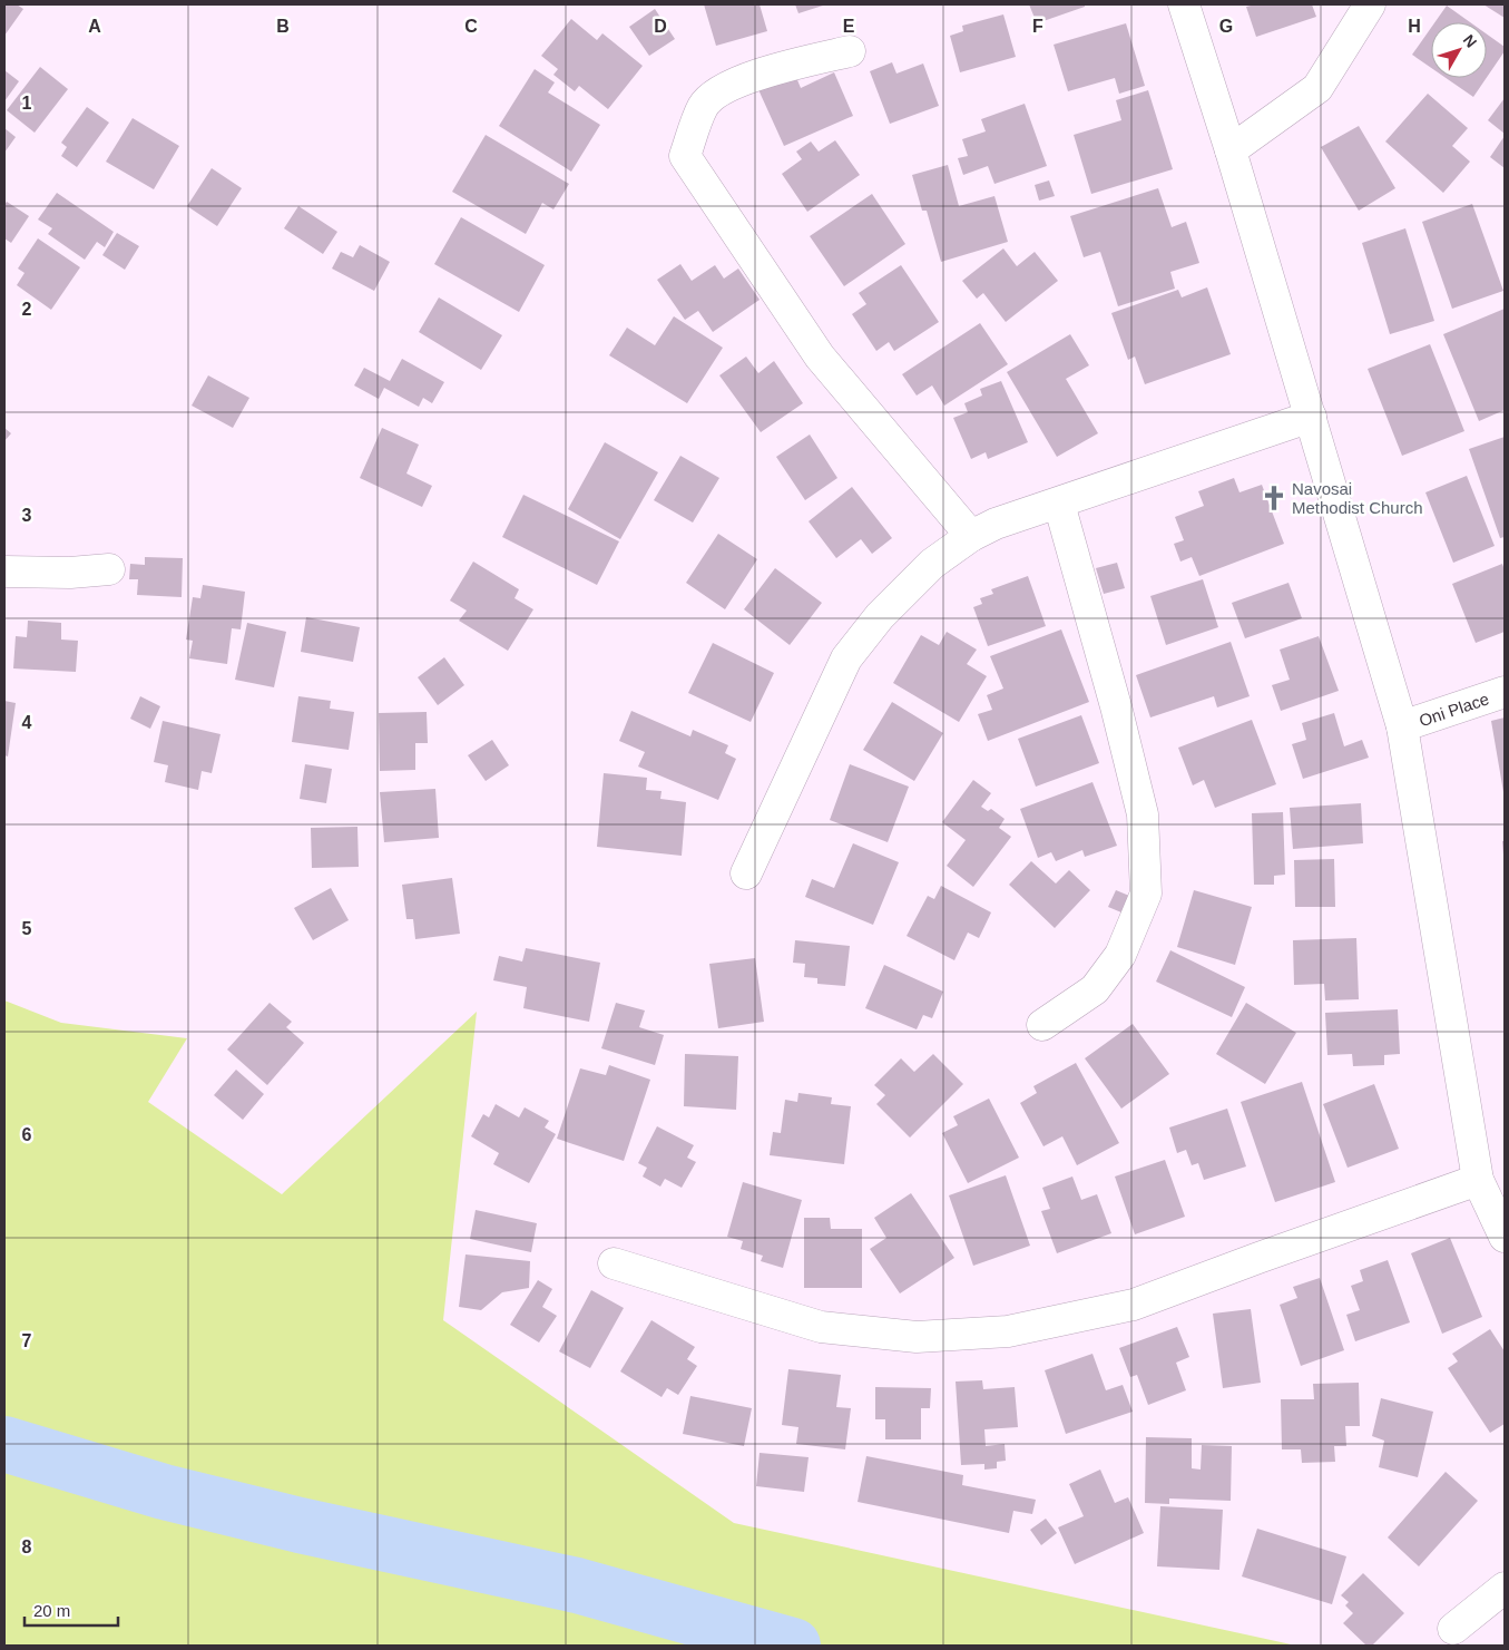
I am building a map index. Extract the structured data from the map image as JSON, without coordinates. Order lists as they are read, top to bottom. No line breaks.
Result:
{"streets":{"street":["Oni Place"]},"places":{"church":["Navosai Methodist Church"]},"scale_bar":"20 m","north":"top right","grid":{"columns":["A","B","C","D","E","F","G","H"],"rows":["1","2","3","4","5","6","7","8"]}}
